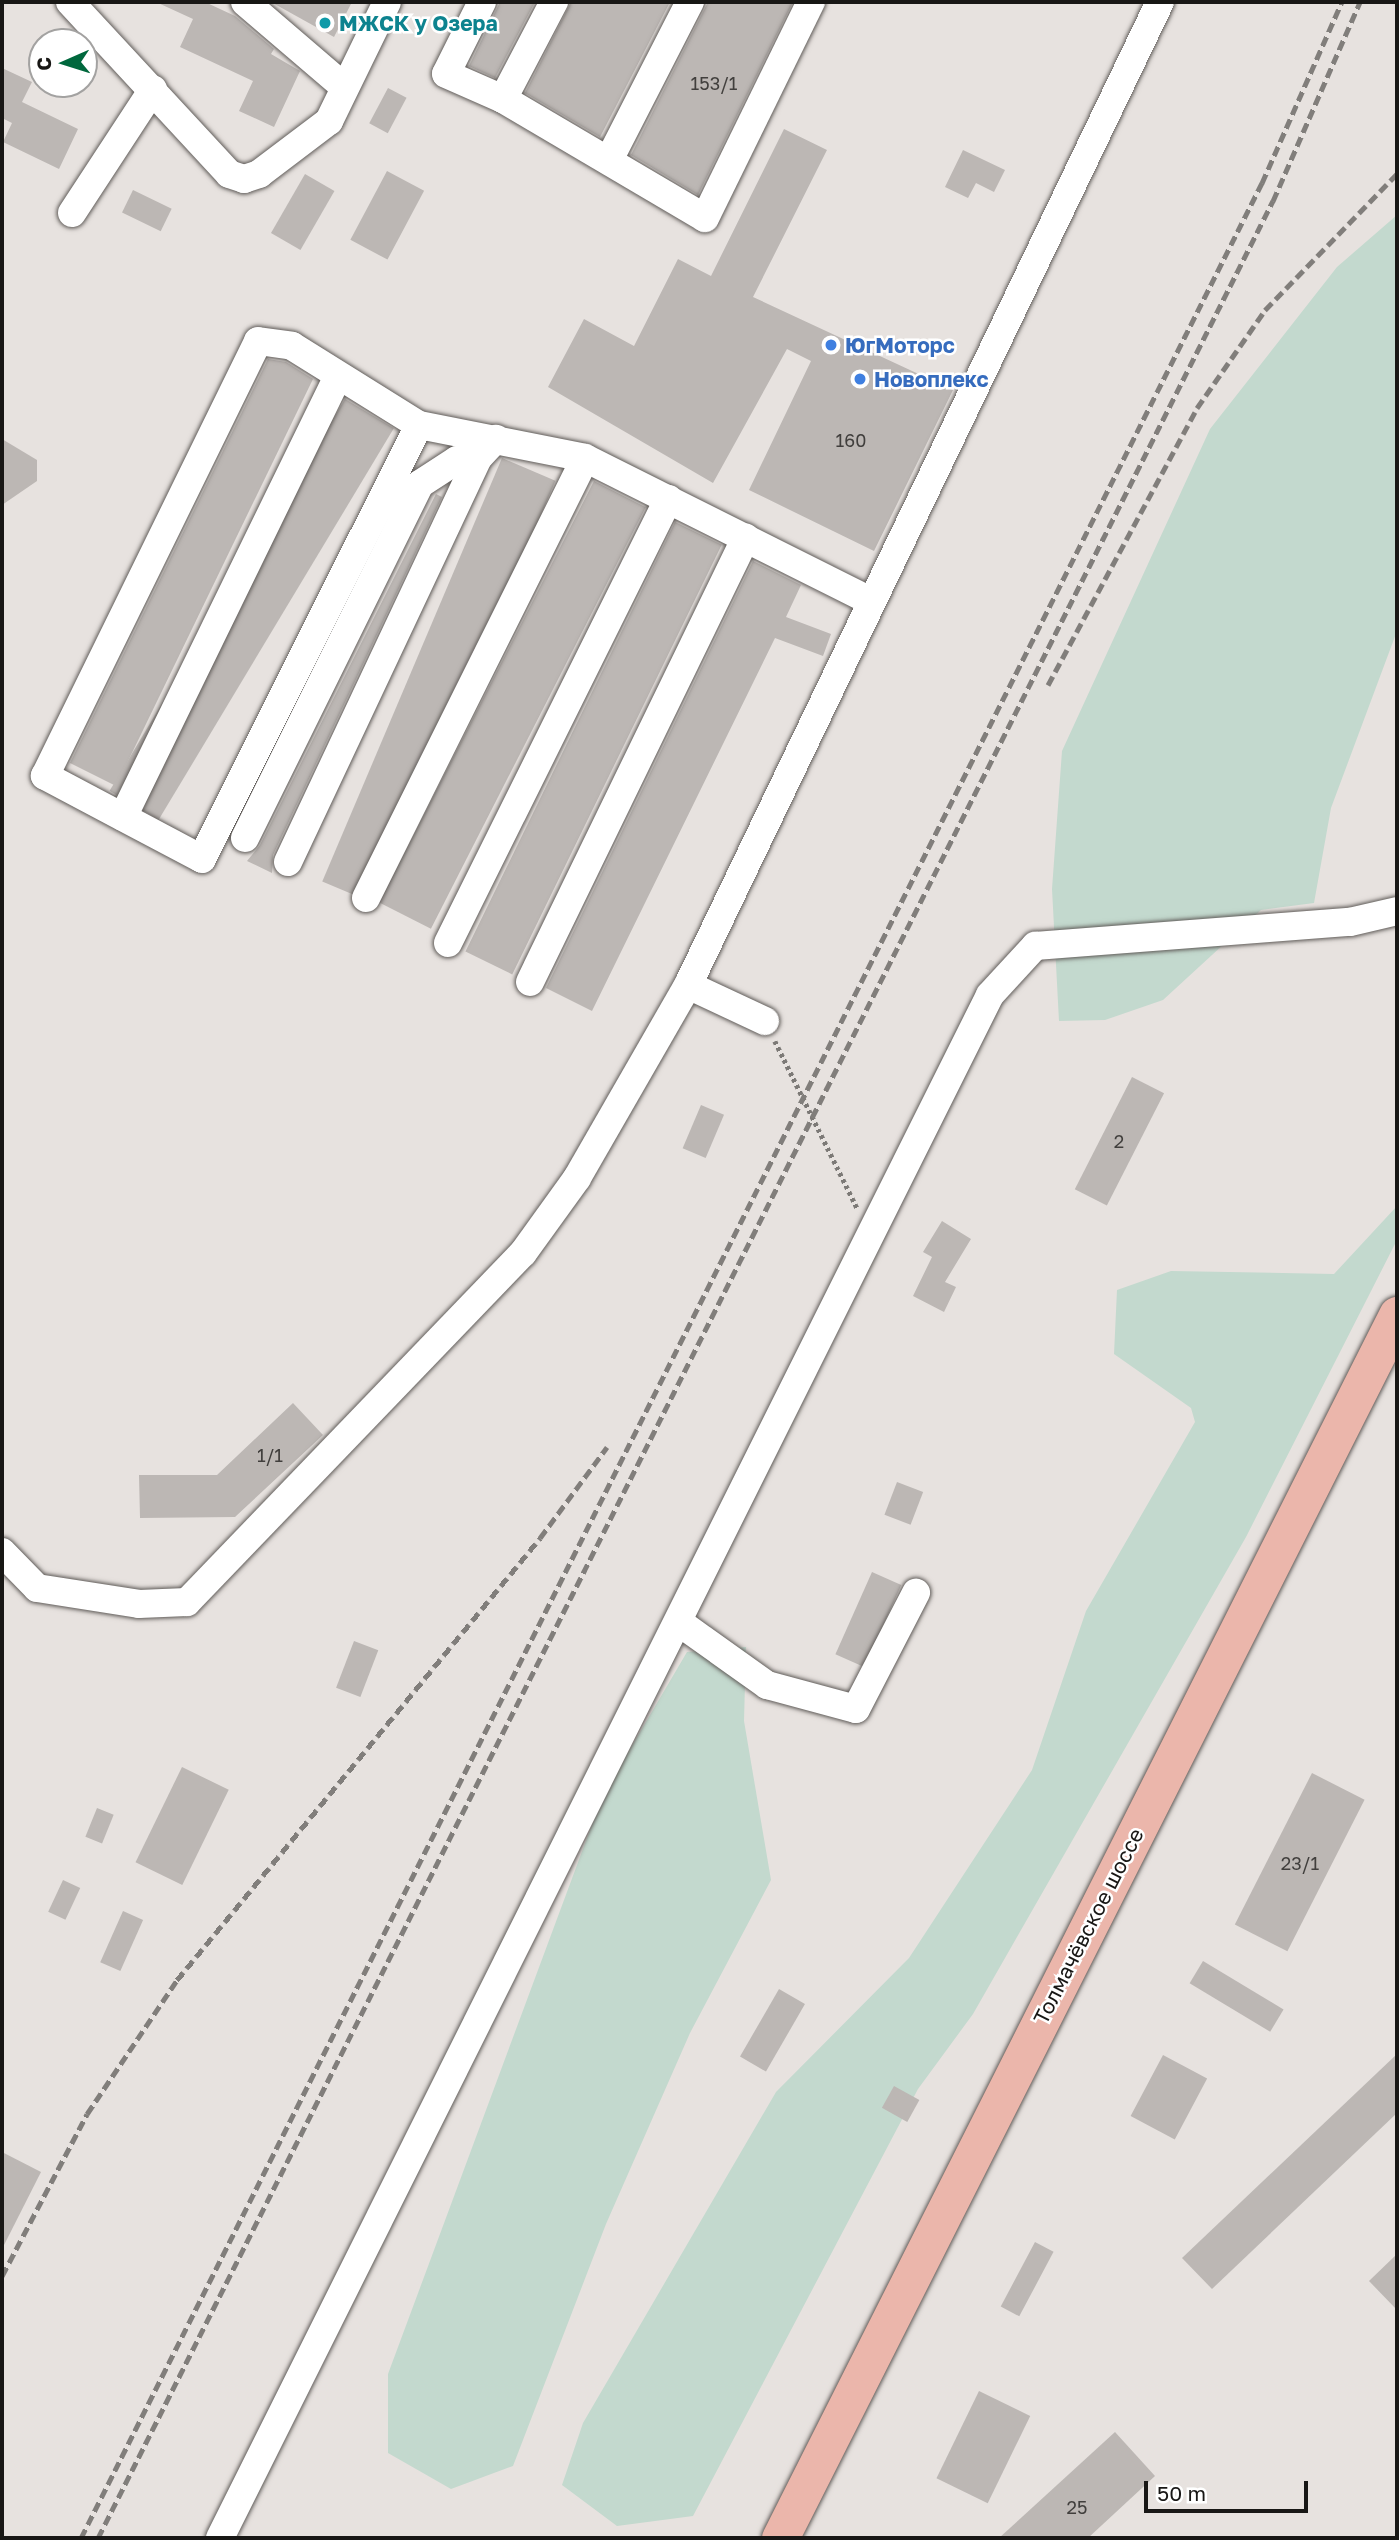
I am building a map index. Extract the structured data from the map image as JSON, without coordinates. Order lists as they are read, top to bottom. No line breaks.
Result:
{"streets":{"main road":["Толмачёвское шоссе"]},"places":["МЖСК у Озера","ЮгМоторс","Новоплекс"],"house_numbers":["153/1","160","2","1/1","23/1","25"],"scale_bar":"50 m","north":"left"}
